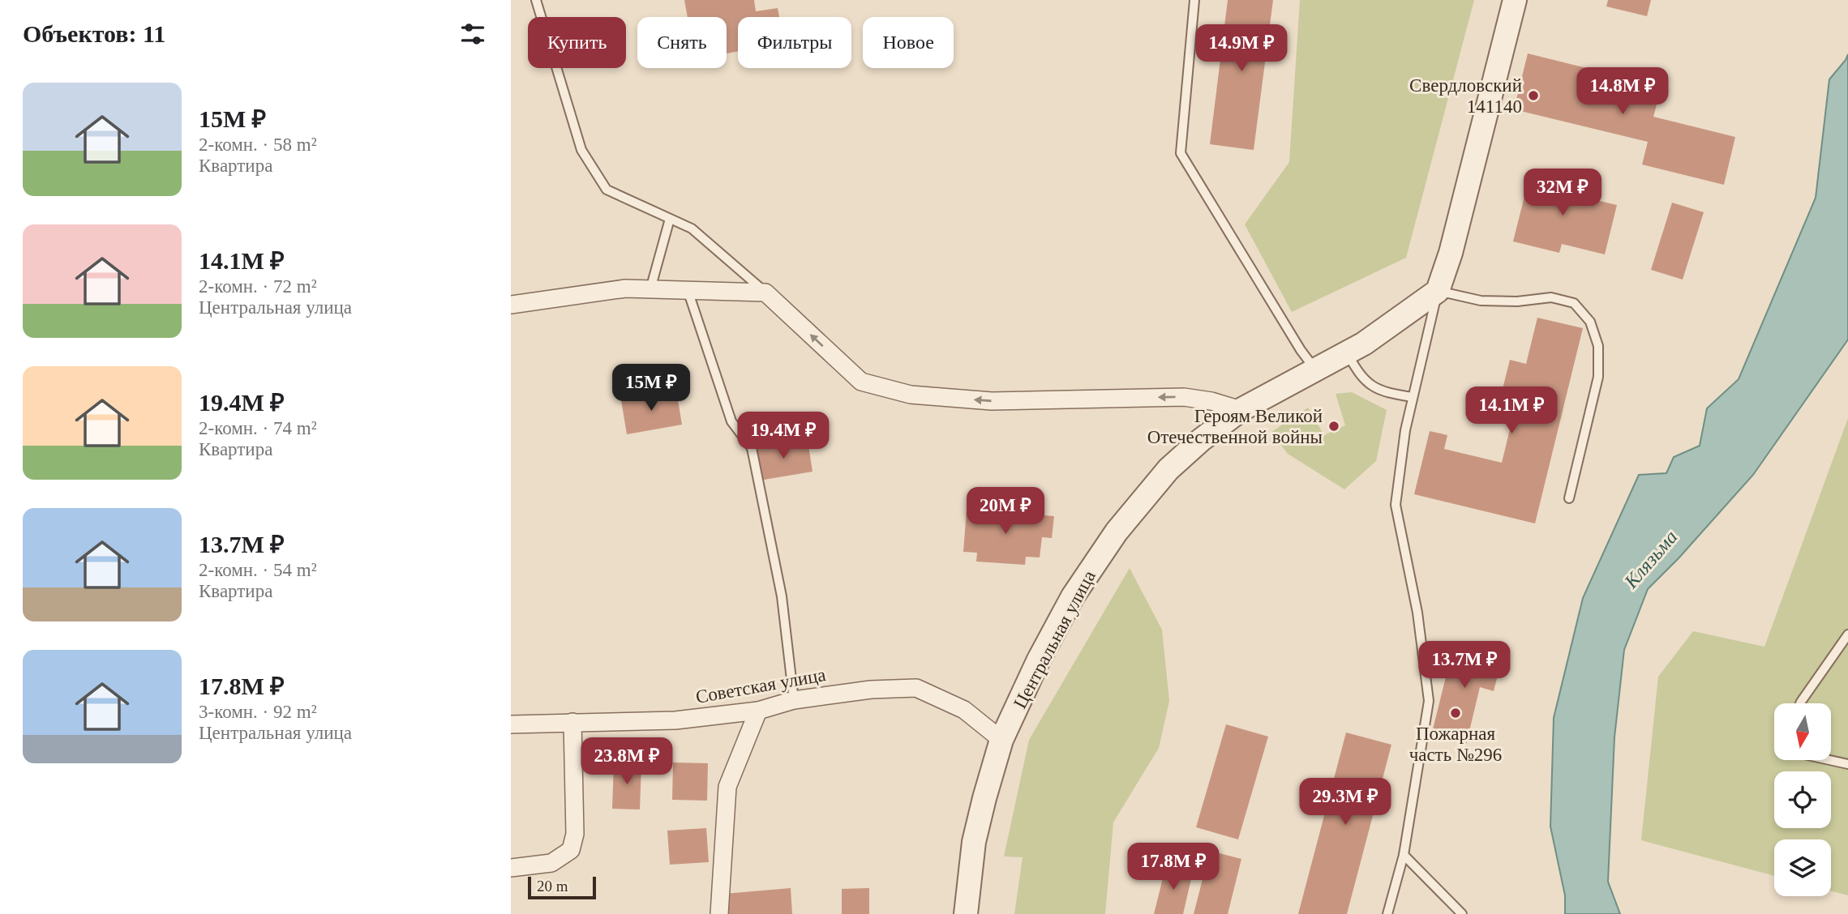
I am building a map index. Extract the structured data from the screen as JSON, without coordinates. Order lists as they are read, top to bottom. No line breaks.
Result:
{"streets":{"street":["Центральная улица","Советская улица"]},"crossings":[["Центральная улица","Советская улица"]],"water":["Клязьма"],"places":["Свердловский 141140","Героям Великой Отечественной войны","Пожарная часть №296"],"scale_bar":"20 m","north":"bottom","page":{"heading":"Объектов: 11","chip":["Купить","Снять","Фильтры","Новое"],"price":["14.9M ₽","14.8M ₽","32M ₽","15M ₽","14.1M ₽","19.4M ₽","20M ₽","13.7M ₽","23.8M ₽","29.3M ₽","17.8M ₽"],"list":[{"name":"15M ₽","note":"2-комн. · 58 m² · Квартира"},{"name":"14.1M ₽","note":"2-комн. · 72 m² · Центральная улица"},{"name":"19.4M ₽","note":"2-комн. · 74 m² · Квартира"},{"name":"13.7M ₽","note":"2-комн. · 54 m² · Квартира"},{"name":"17.8M ₽","note":"3-комн. · 92 m² · Центральная улица"}],"scale":"20 m"}}
